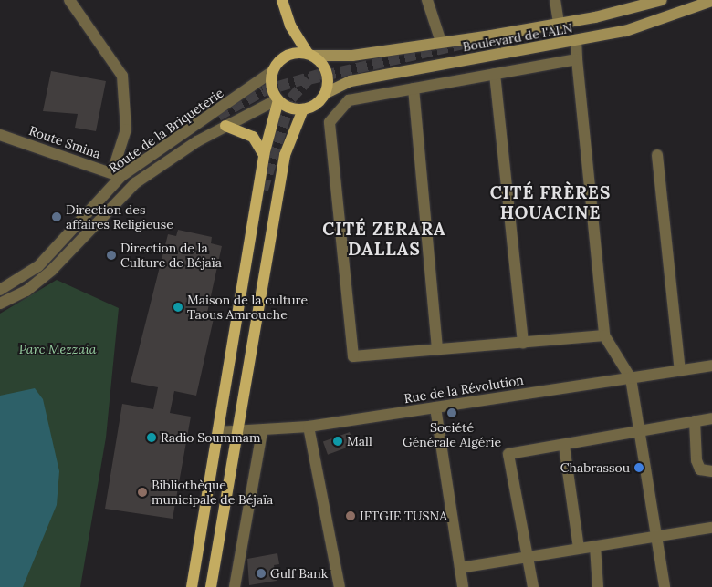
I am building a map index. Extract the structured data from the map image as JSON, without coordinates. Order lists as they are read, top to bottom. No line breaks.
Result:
{"streets":{"main road":["Boulevard de l'ALN"],"street":["Route de la Briqueterie","Route Smina","Rue de la Révolution"]},"crossings":[["Boulevard de l'ALN","Route de la Briqueterie"],["Route de la Briqueterie","Route Smina"]],"districts":["CITÉ FRÈRES HOUACINE","CITÉ ZERARA DALLAS"],"parks":["Parc Mezzaia"],"places":["Direction des affaires Religieuse","Direction de la Culture de Béjaïa","Maison de la culture Taous Amrouche","Société Générale Algérie","Radio Soummam","Mall","Chabrassou","Bibliothèque municipale de Béjaïa","IFTGIE TUSNA","Gulf Bank"]}
